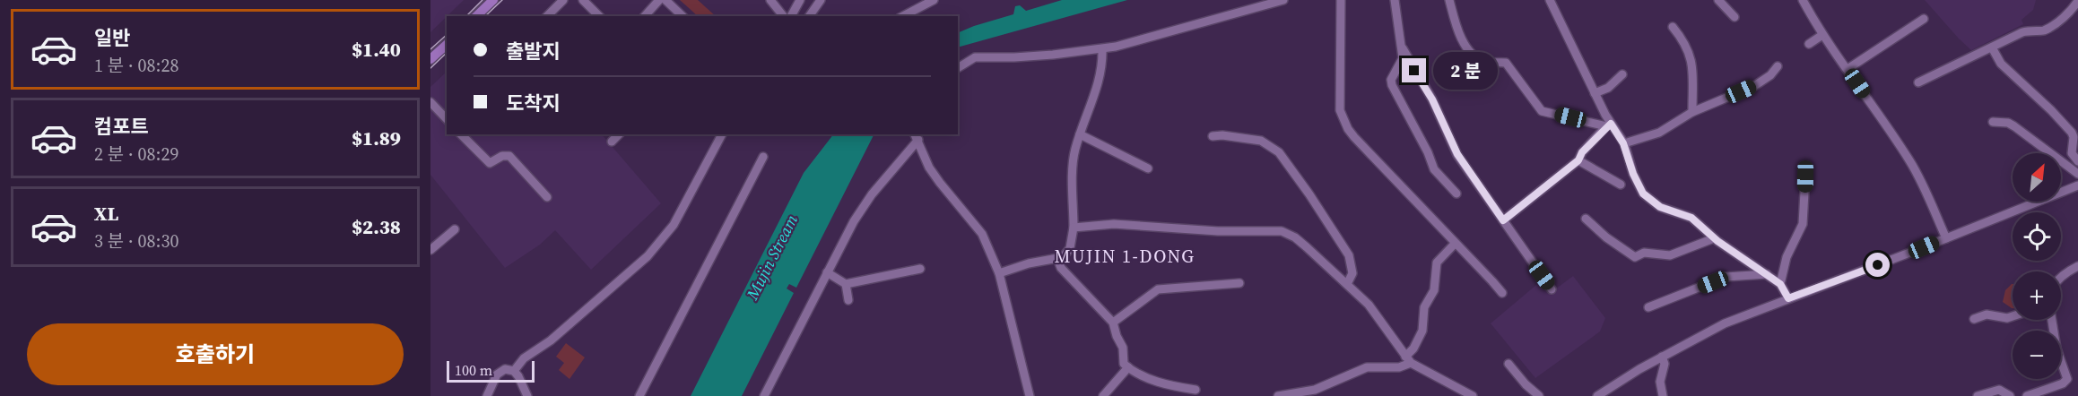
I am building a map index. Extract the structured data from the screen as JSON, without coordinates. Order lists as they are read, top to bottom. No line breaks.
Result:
{"districts":["MUJIN 1-DONG"],"water":["Mujin Stream"],"scale_bar":"100 m","north":"top right","page":{"list":[{"name":"일반","note":"1 분 · 08:28","value":"$1.40"},{"name":"컴포트","note":"2 분 · 08:29","value":"$1.89"},{"name":"XL","note":"3 분 · 08:30","value":"$2.38"}],"banner":["출발지","도착지"],"bubble":"2 분","map_buttons":["+","−"],"buttons":"호출하기","scale":"100 m"}}
